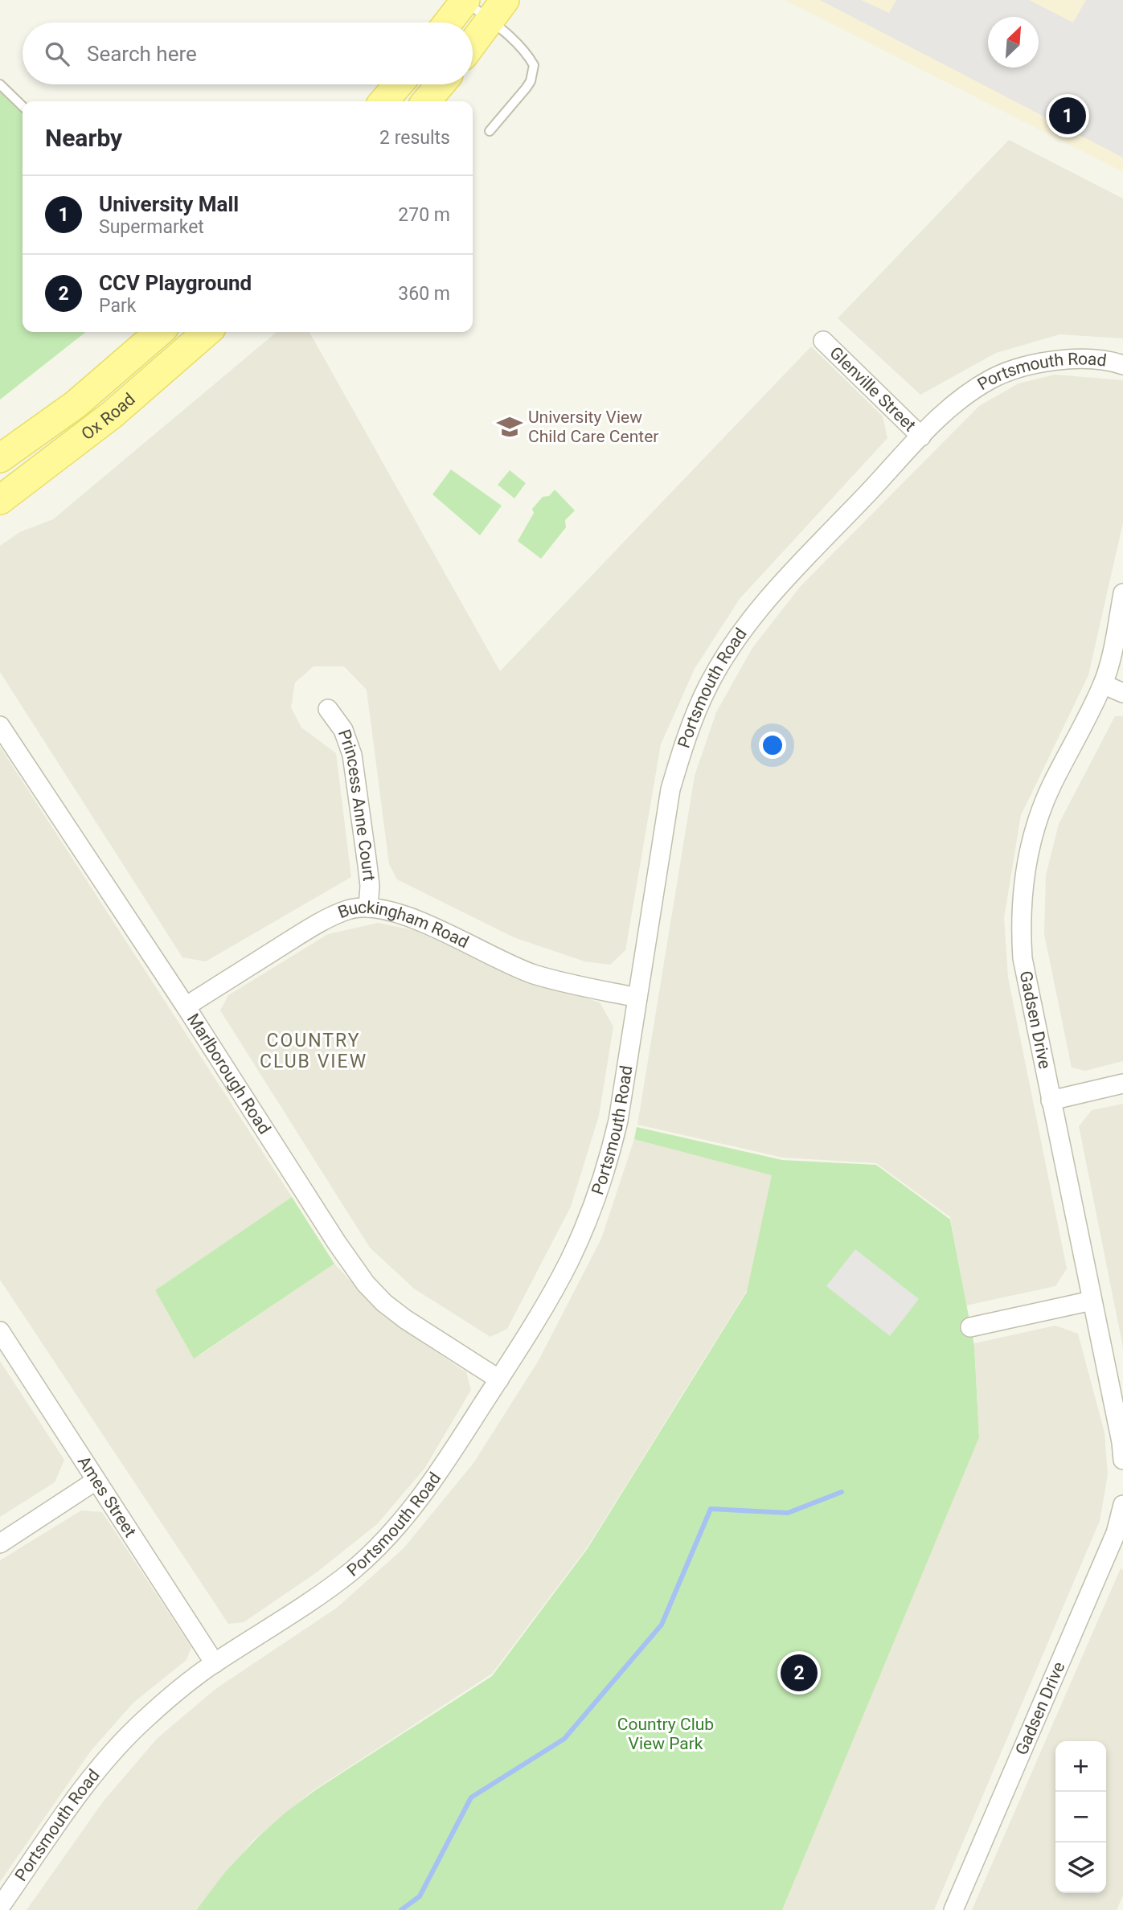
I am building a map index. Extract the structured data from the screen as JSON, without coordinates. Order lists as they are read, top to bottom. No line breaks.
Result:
{"streets":{"main road":["Ox Road"],"street":["Portsmouth Road","Glenville Street","Princess Anne Court","Buckingham Road","Gadsen Drive","Marlborough Road","Ames Street"]},"crossings":[["Portsmouth Road","Glenville Street"],["Portsmouth Road","Buckingham Road"],["Portsmouth Road","Marlborough Road"],["Portsmouth Road","Ames Street"],["Princess Anne Court","Buckingham Road"],["Buckingham Road","Marlborough Road"]],"districts":["COUNTRY CLUB VIEW"],"parks":["Country Club View Park"],"places":{"school or university":["University View Child Care Center"]},"north":"top right","page":{"search":"Search here","pins":["1","2"],"heading":["Nearby","2 results"],"list":[{"mark":"1","name":"University Mall","note":"Supermarket","value":"270 m"},{"mark":"2","name":"CCV Playground","note":"Park","value":"360 m"}],"map_buttons":["+","−"]}}
